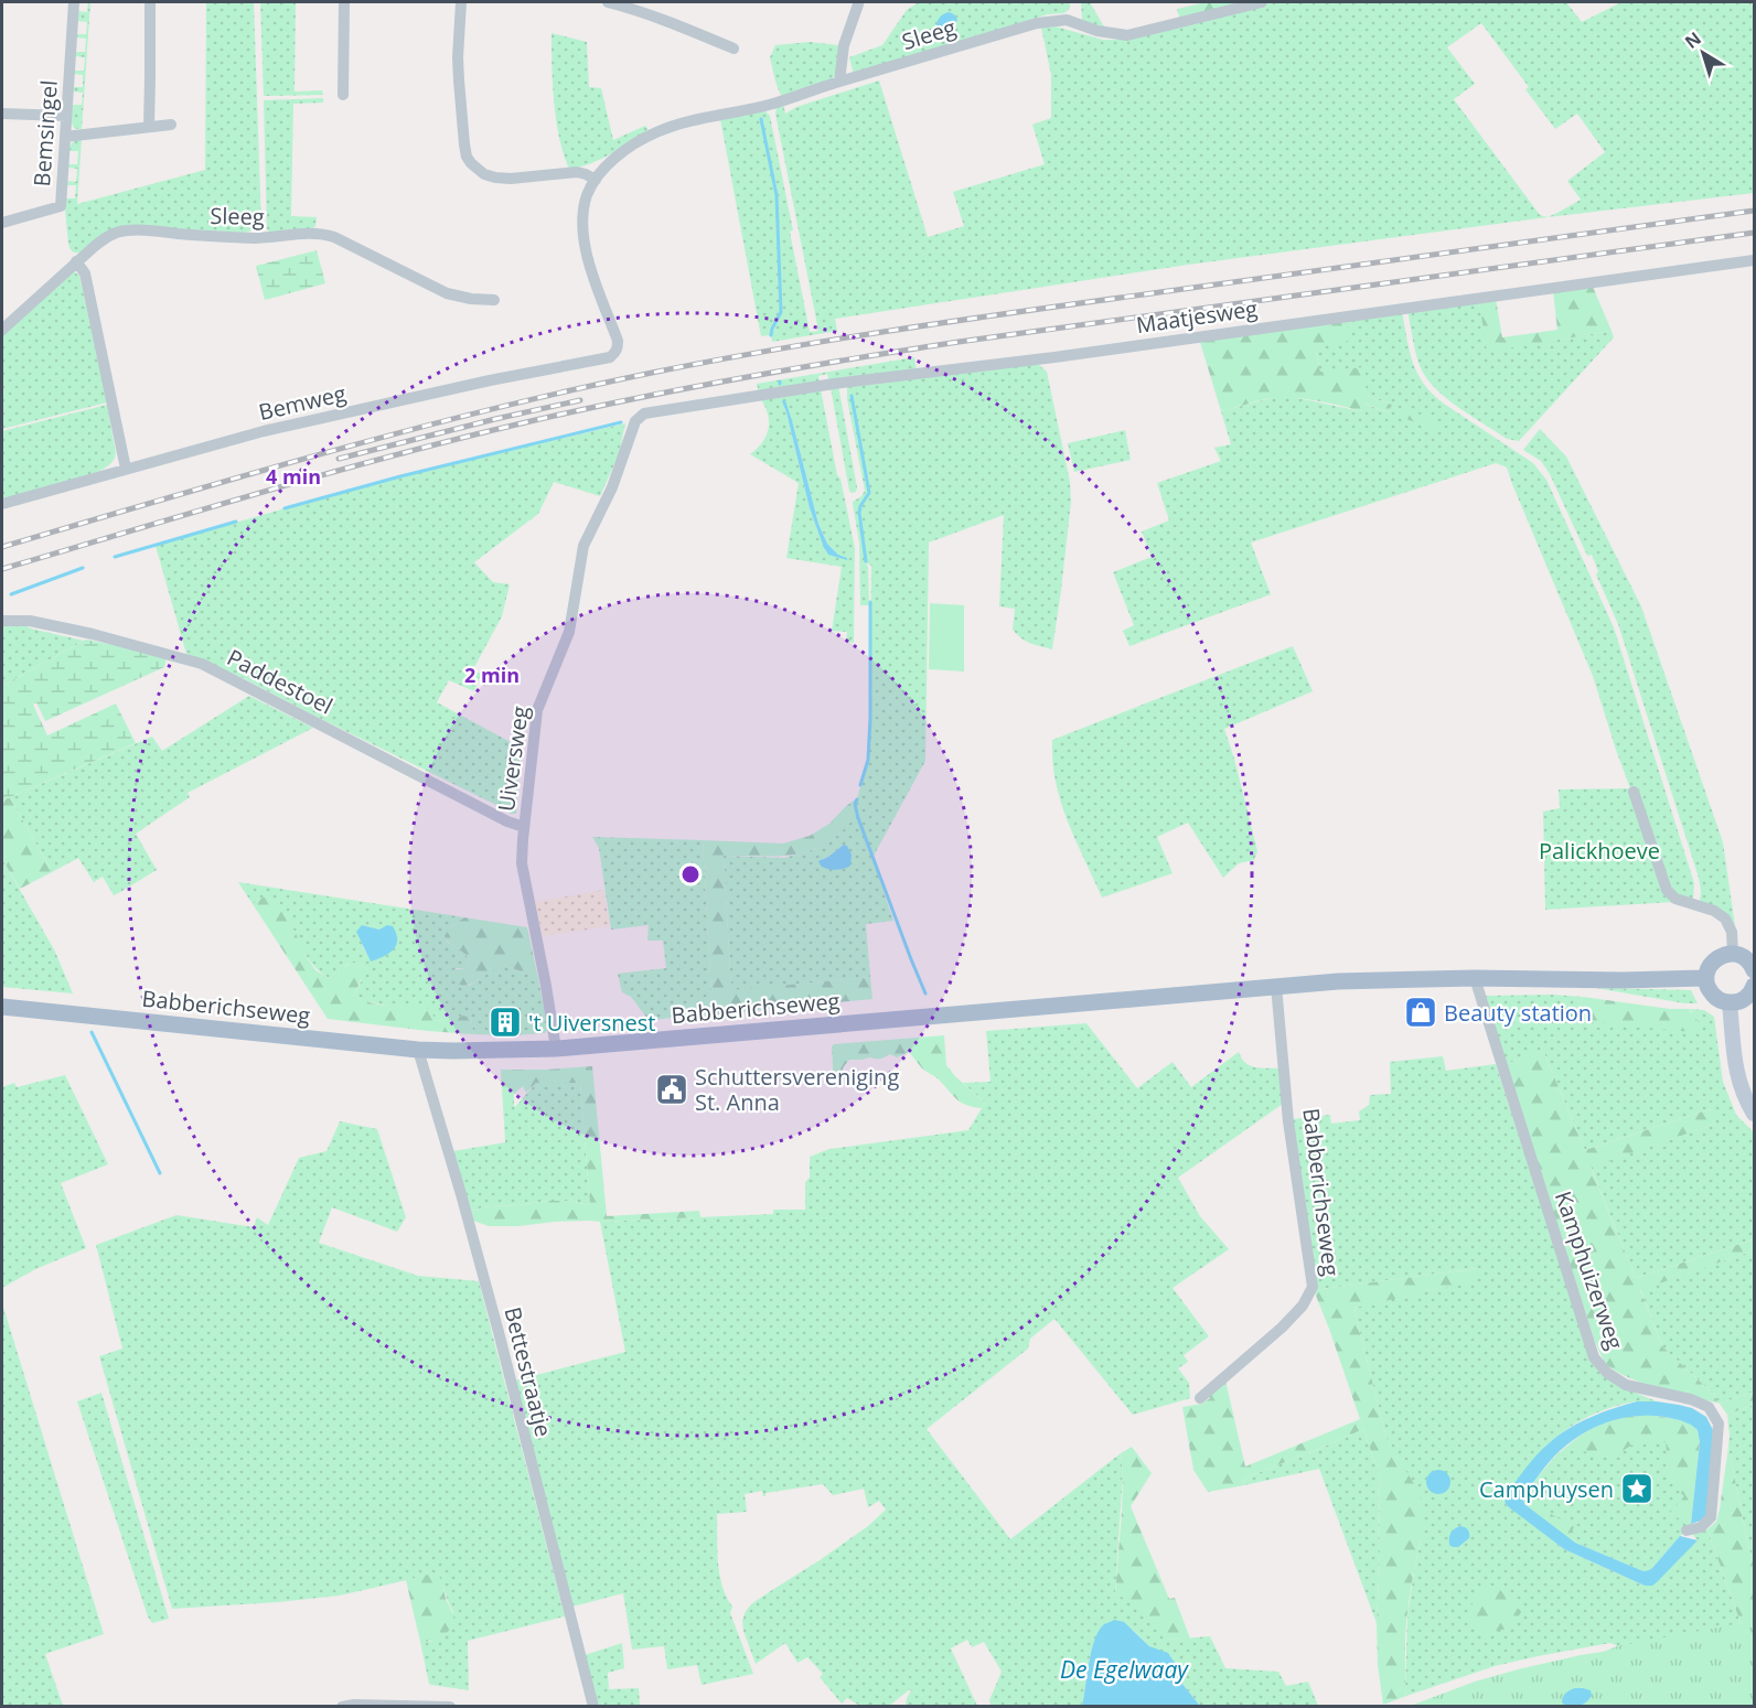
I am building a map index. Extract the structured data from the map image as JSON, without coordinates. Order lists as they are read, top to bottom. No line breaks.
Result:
{"streets":{"main road":["Babberichseweg"],"street":["Sleeg","Bemsingel","Maatjesweg","Bemweg","Paddestoel","Uiversweg","Kamphuizerweg","Bettestraatje"]},"crossings":[["Sleeg","Bemweg"],["Maatjesweg","Uiversweg"],["Paddestoel","Uiversweg"],["Uiversweg","Babberichseweg"],["Babberichseweg","Kamphuizerweg"],["Babberichseweg","Bettestraatje"]],"water":["De Egelwaay"],"parks":["Palickhoeve"],"places":{"shop":["Beauty station"],"building":["'t Uiversnest"],"public building":["Schuttersvereniging St. Anna"],"place":["Camphuysen"]},"north":"top left","rings":["4 min","2 min"]}
